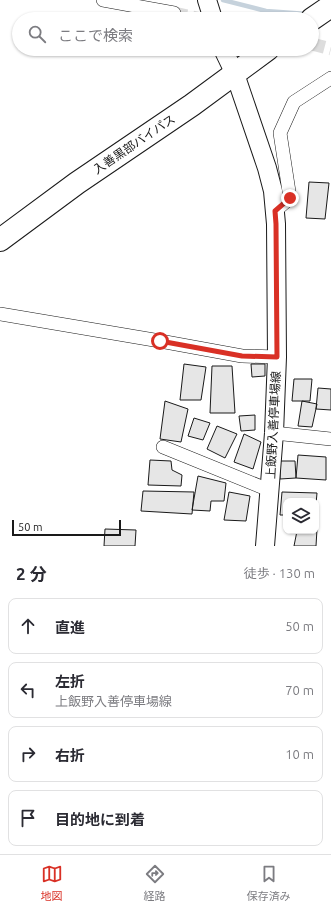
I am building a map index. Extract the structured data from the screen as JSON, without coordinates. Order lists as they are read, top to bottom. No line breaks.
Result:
{"streets":{"highway":["入善黒部バイパス"],"main road":["上飯野入善停車場線"]},"crossings":[["入善黒部バイパス","上飯野入善停車場線"]],"scale_bar":"50 m","page":{"search":"ここで検索","scale":"50 m","heading":["2 分","徒歩 · 130 m"],"list":[["直進","50 m"],["左折","上飯野入善停車場線","70 m"],["右折","10 m"],"目的地に到着"],"nav":["地図","経路","保存済み"]}}
